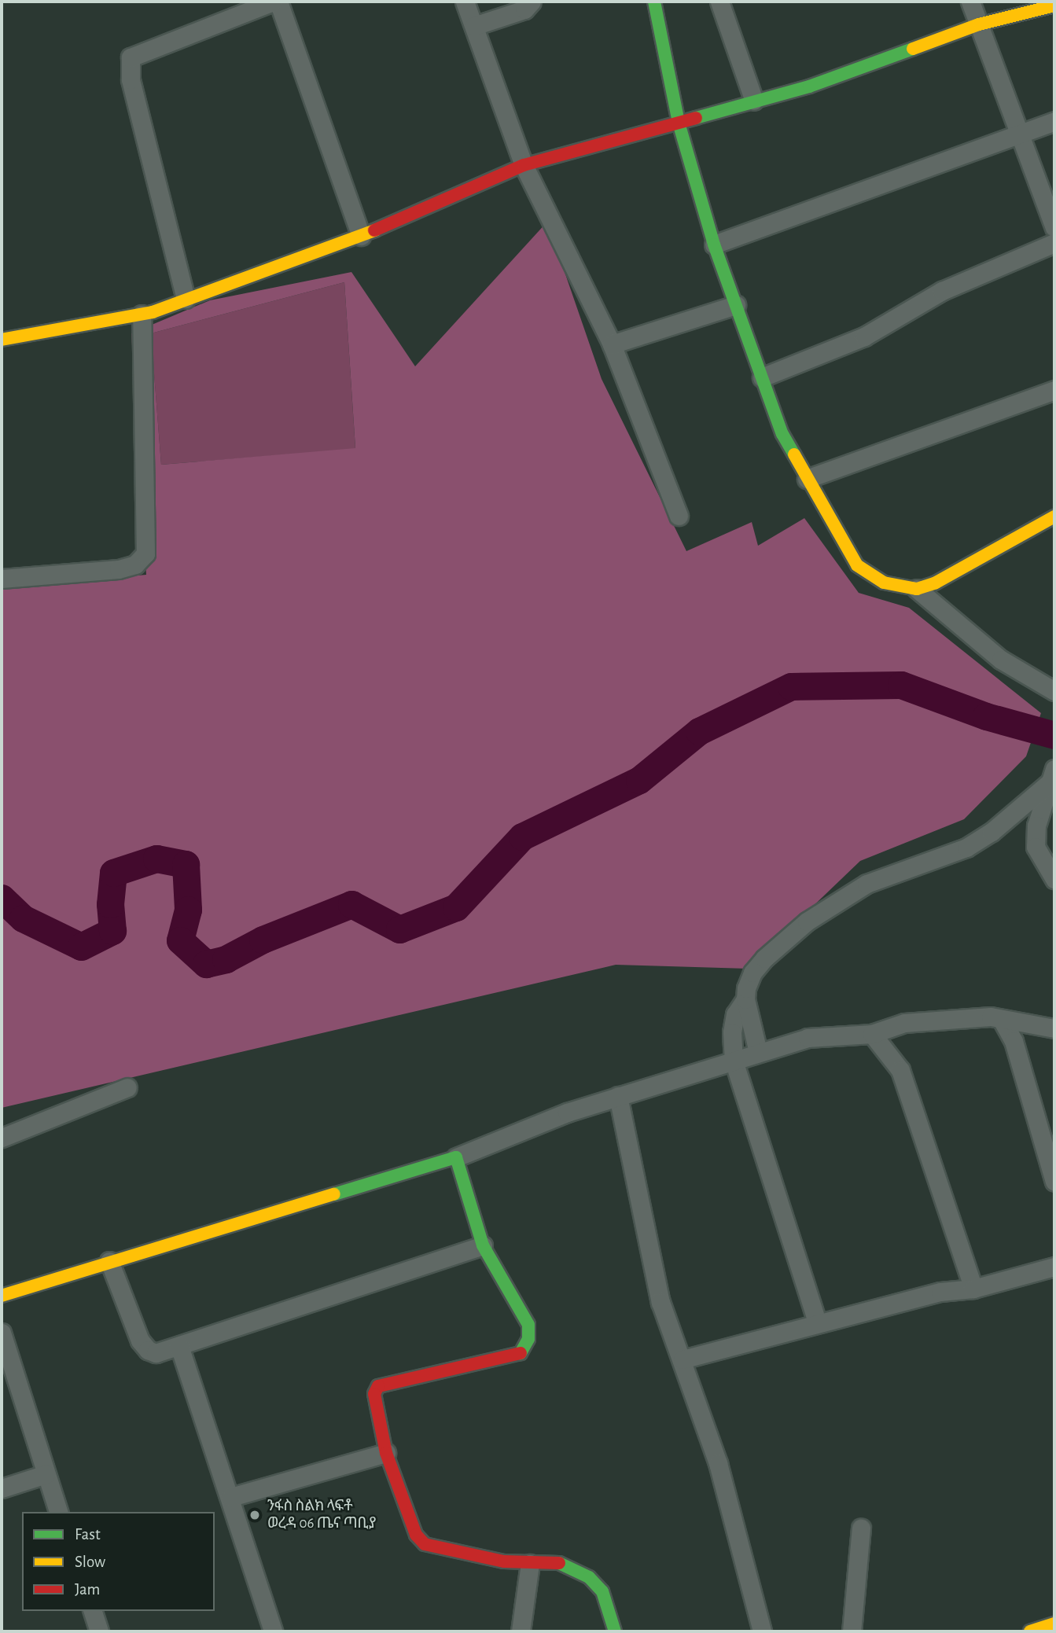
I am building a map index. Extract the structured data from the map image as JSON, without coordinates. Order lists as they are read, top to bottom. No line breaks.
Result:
{"places":["ንፋስ ስልክ ላፍቶ ወረዳ 06 ጤና ጣቢያ"],"legend":["Fast","Slow","Jam"]}
